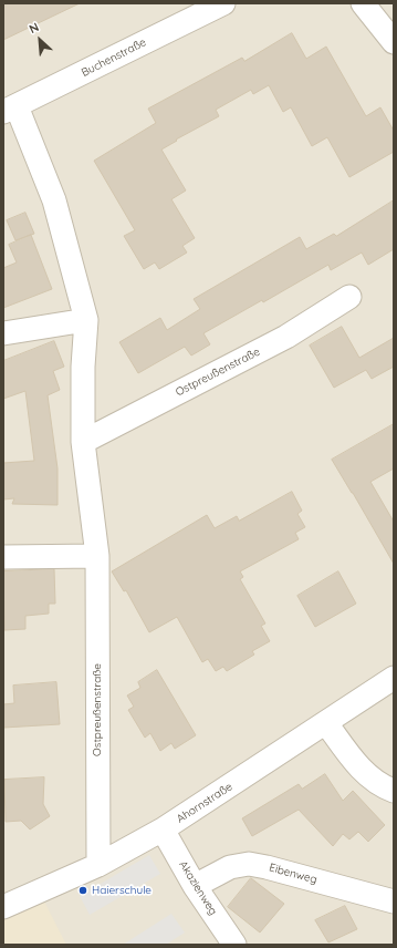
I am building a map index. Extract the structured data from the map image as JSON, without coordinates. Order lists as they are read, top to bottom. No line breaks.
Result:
{"streets":{"street":["Buchenstraße","Ostpreußenstraße","Ahornstraße","Eibenweg","Akazienweg"]},"crossings":[["Buchenstraße","Ostpreußenstraße"],["Ostpreußenstraße","Ahornstraße"],["Ahornstraße","Akazienweg"],["Eibenweg","Akazienweg"]],"places":["Haierschule"],"north":"top left"}
